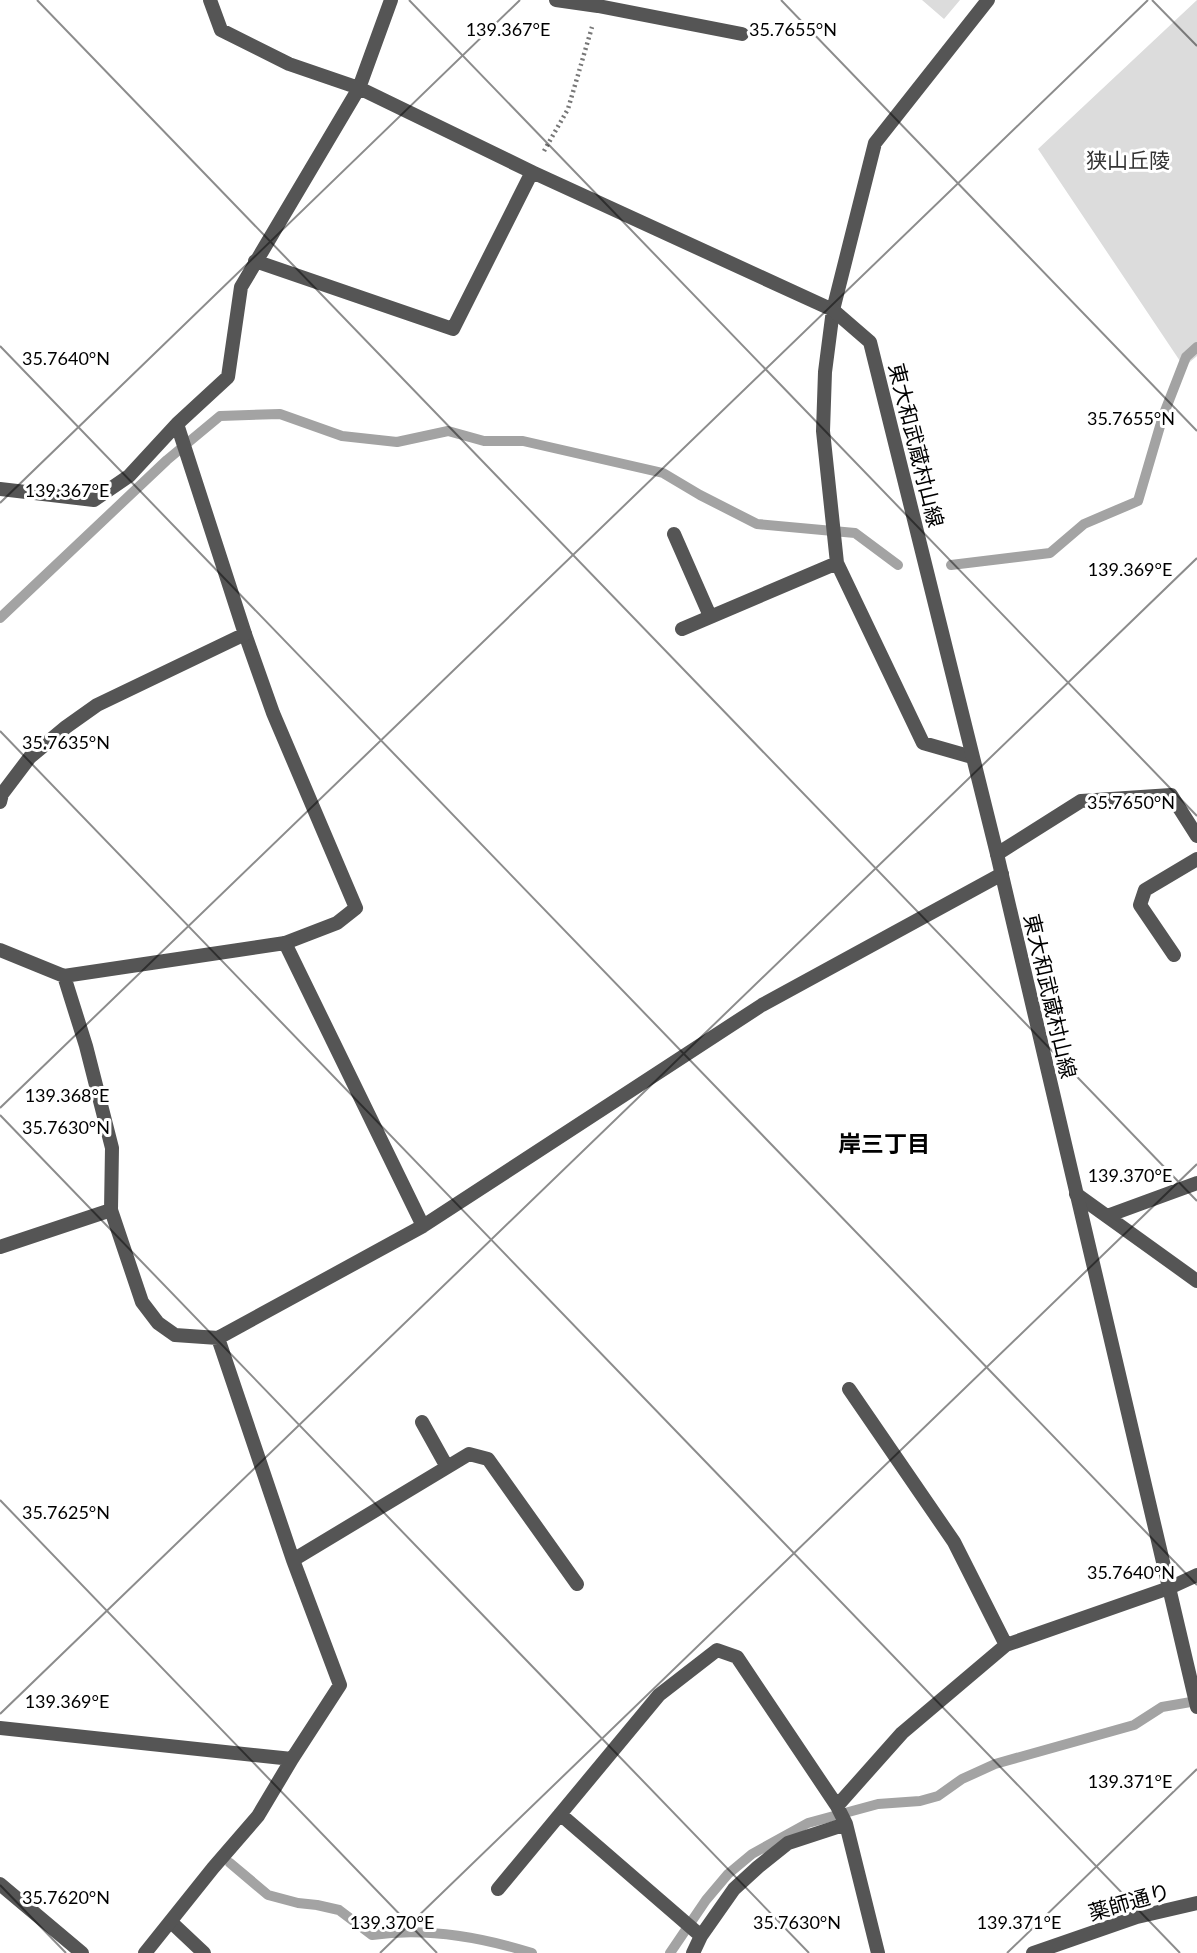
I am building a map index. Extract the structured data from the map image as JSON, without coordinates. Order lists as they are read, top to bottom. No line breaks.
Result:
{"streets":{"street":["東大和武蔵村山線","薬師通り"]},"districts":["岸三丁目"],"parks":["狭山丘陵"],"coordinates":["139.367°E","35.7655°N","35.7640°N","139.369°E","35.7635°N","35.7650°N","139.368°E","35.7630°N","139.370°E","35.7625°N","139.371°E","35.7620°N"]}
